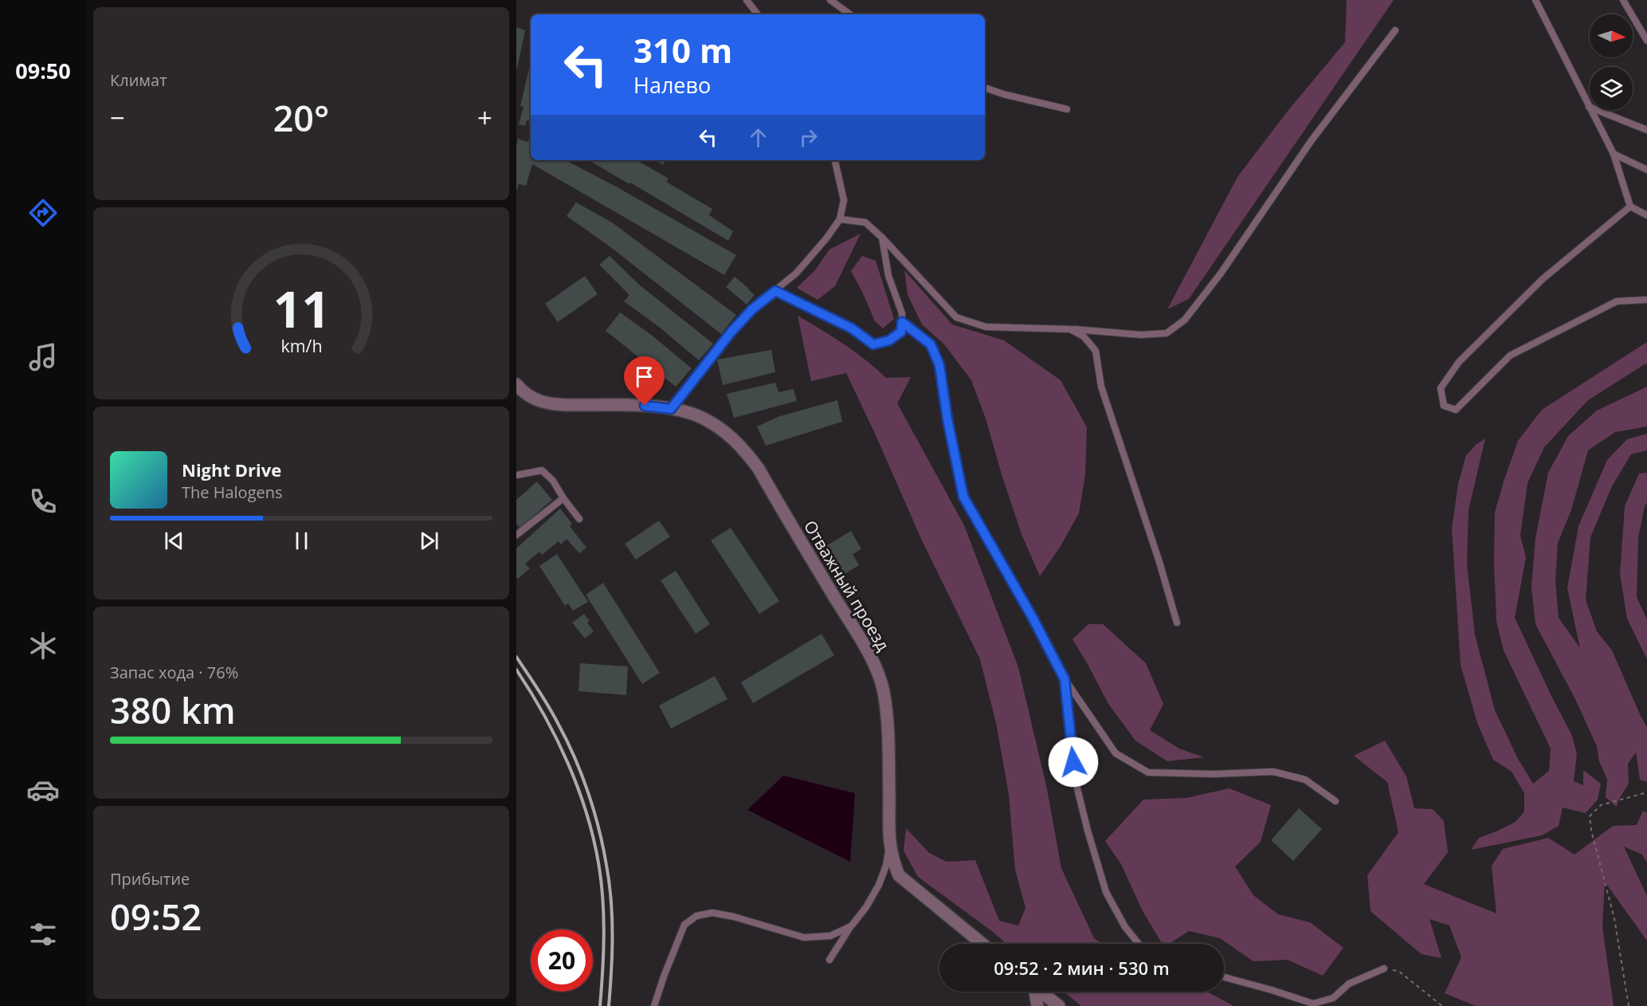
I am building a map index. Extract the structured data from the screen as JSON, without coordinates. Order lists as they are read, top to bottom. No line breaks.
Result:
{"streets":{"street":["Отважный проезд"]},"north":"right","page":{"tabs":"09:50","tile":["Климат",["Запас хода · 76%","380 km"],["Прибытие","09:52"]],"turn":["310 m","Налево"],"heat":["−","20°","+"],"song":["Night Drive","The Halogens"],"limit":"20","trip":"09:52 · 2 мин · 530 m","gauge":["11","km/h"]}}
